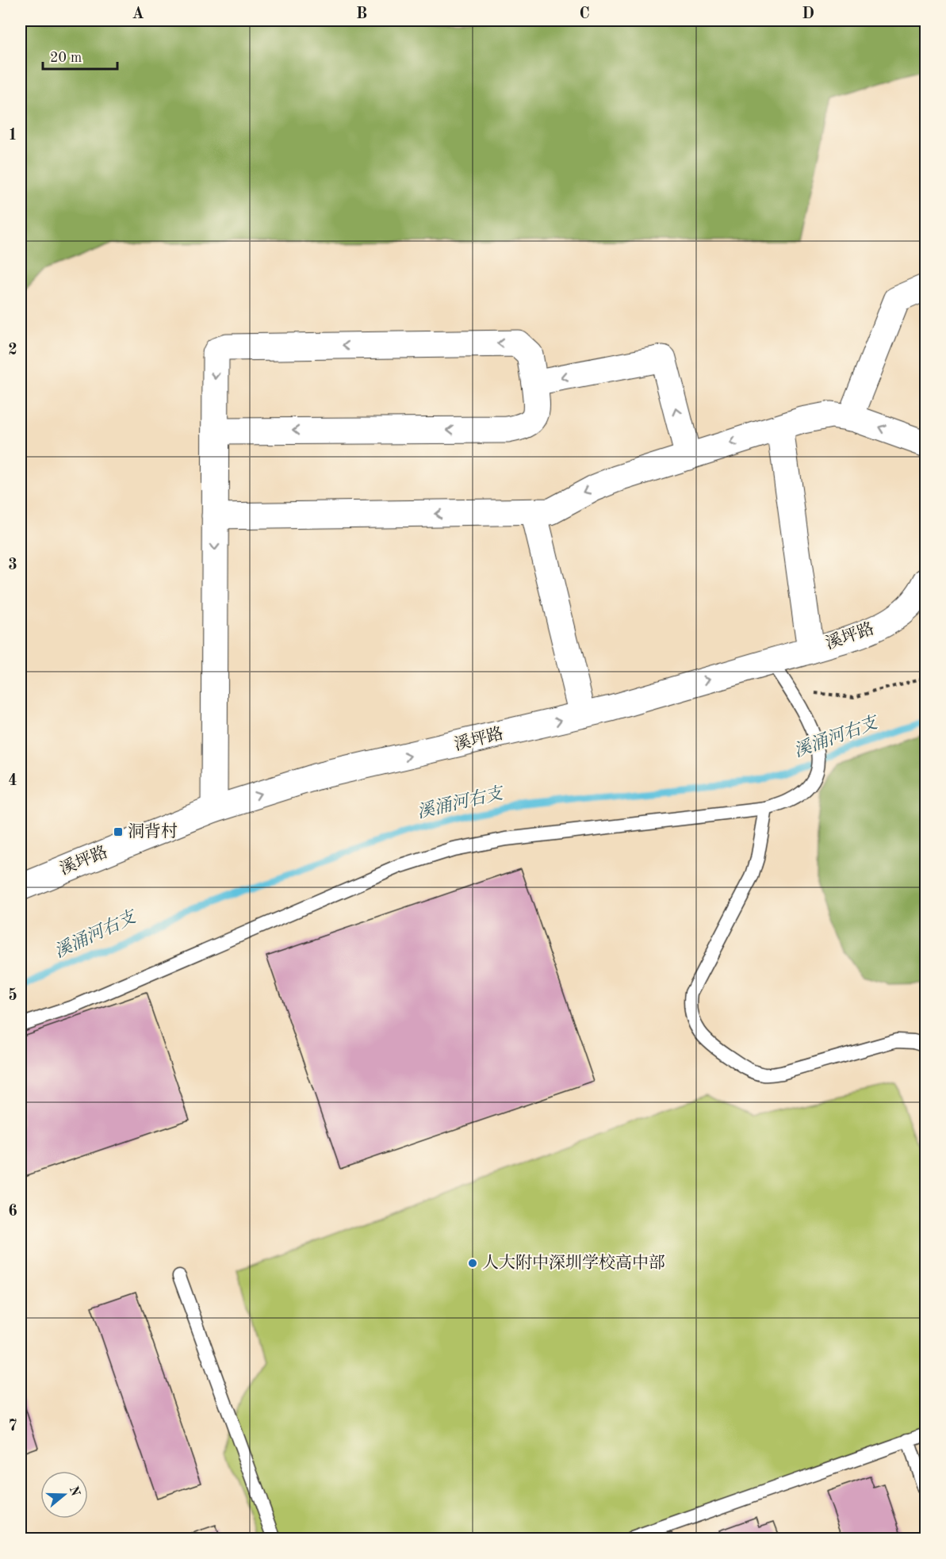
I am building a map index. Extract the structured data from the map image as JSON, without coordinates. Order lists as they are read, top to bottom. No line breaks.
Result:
{"streets":{"street":["溪坪路"]},"water":["溪涌河右支"],"places":{"transit":["洞背村"],"other":["人大附中深圳学校高中部"]},"scale_bar":"20 m","north":"right","grid":{"columns":["A","B","C","D"],"rows":["1","2","3","4","5","6","7"]}}
